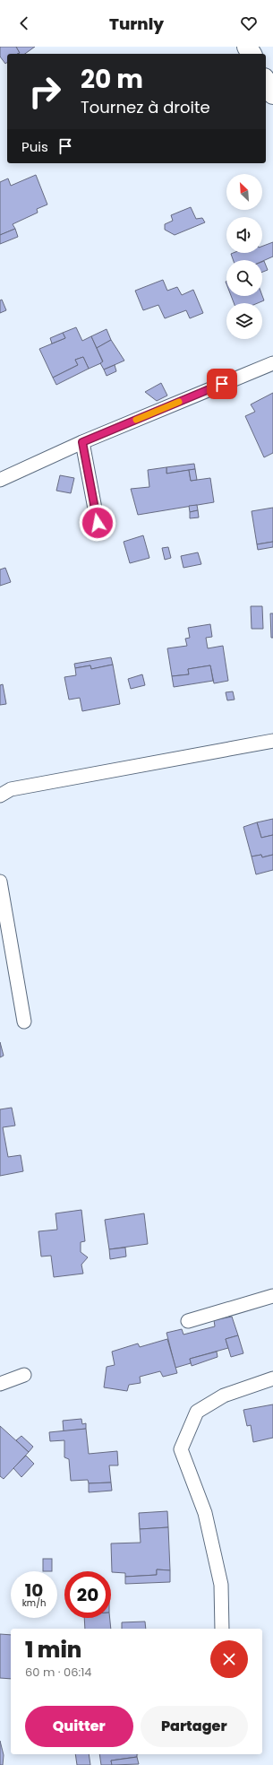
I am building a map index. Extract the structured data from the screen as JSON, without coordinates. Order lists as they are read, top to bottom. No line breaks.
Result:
{"north":"top left","page":{"header":"Turnly","turn":["20 m","Tournez à droite"],"then":"Puis","speed":"10 km/h","limit":"20","heading":["1 min","60 m · 06:14"],"buttons":["Quitter","Partager"]}}
